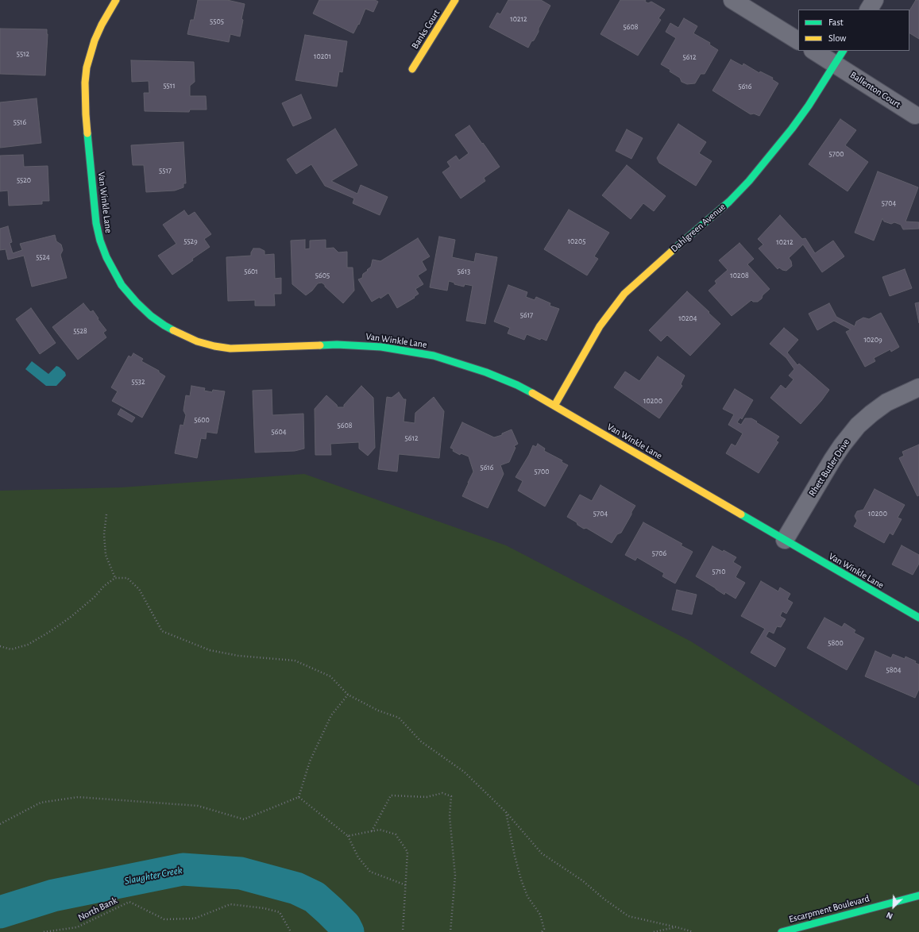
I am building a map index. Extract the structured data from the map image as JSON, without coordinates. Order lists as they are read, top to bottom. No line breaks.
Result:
{"streets":{"street":["Banks Court","Ballenton Court","Van Winkle Lane","Dahlgreen Avenue","Rhett Butler Drive","Escarpment Boulevard"],"path":["North Bank"]},"crossings":[["Ballenton Court","Dahlgreen Avenue"],["Van Winkle Lane","Dahlgreen Avenue"],["Van Winkle Lane","Rhett Butler Drive"]],"water":["Slaughter Creek"],"house_numbers":["10212","5505","5608","5512","10201","5612","5511","5616","5516","5700","5517","5520","5704","5529","10205","10212","5524","5601","5613","5605","10208","5617","10204","5528","10209","5532","10200","5600","5608","5604","5612","5616","5700","5704","10200","5706","5710","5800","5804"],"legend":["Fast","Slow"],"north":"bottom left"}
